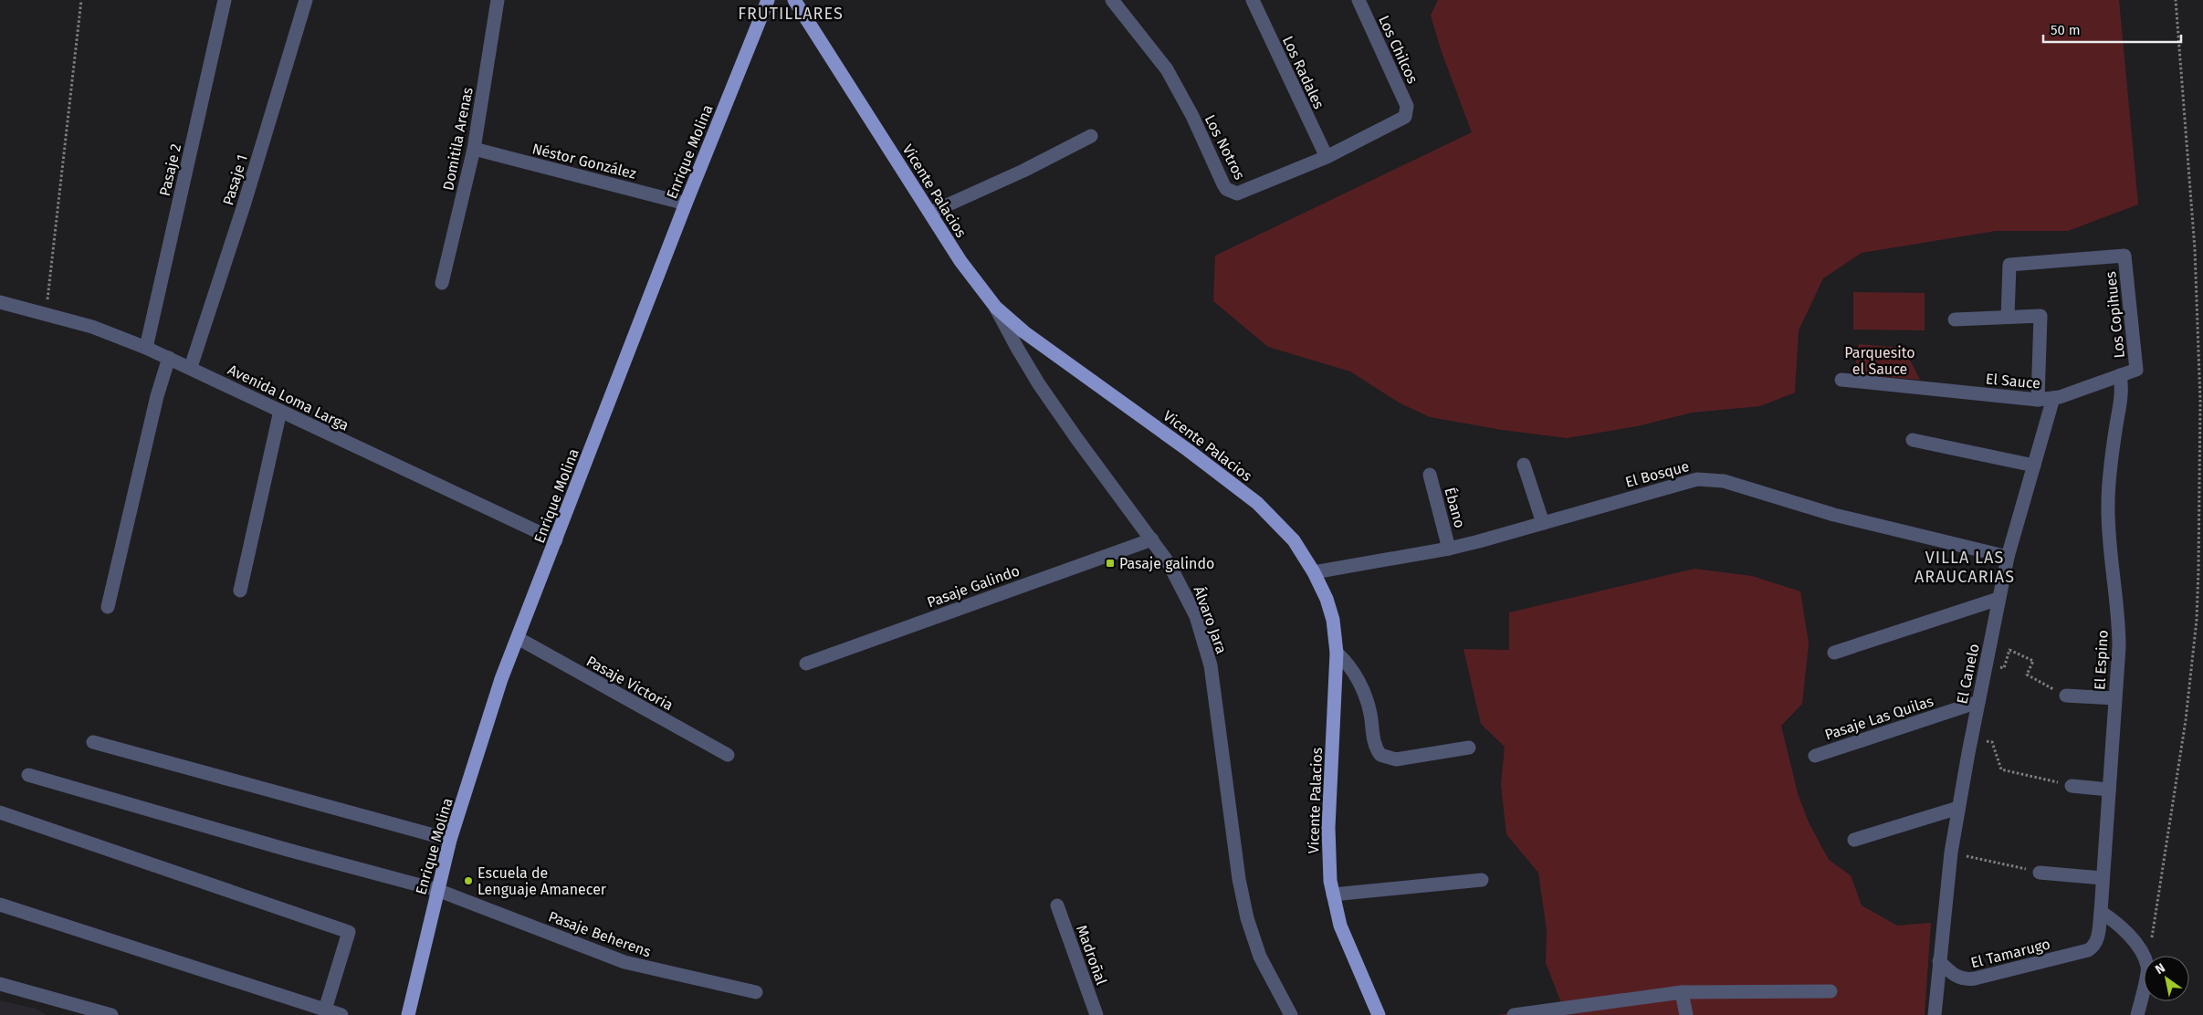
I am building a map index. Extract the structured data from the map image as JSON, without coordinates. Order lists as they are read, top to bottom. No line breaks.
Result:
{"streets":{"main road":["Enrique Molina","Vicente Palacios"],"street":["Los Chilcos","Los Radales","Domitila Arenas","Los Notros","Néstor González","Pasaje 2","Pasaje 1","Los Copihues","El Sauce","Avenida Loma Larga","El Bosque","Ébano","Pasaje Galindo","Álvaro Jara","El Espino","El Canelo","Pasaje Victoria","Pasaje Las Quilas","Pasaje Beherens","El Tamarugo","Madroñal"]},"crossings":[["Los Chilcos","Los Notros"],["Los Radales","Los Notros"],["Domitila Arenas","Néstor González"],["Enrique Molina","Néstor González"],["Enrique Molina","Avenida Loma Larga"],["Enrique Molina","Pasaje Victoria"],["Enrique Molina","Pasaje Beherens"],["Pasaje 2","Avenida Loma Larga"],["Pasaje 1","Avenida Loma Larga"],["Vicente Palacios","El Bosque"],["Vicente Palacios","Álvaro Jara"],["Los Copihues","El Sauce"],["El Sauce","El Espino"],["El Sauce","El Canelo"],["El Bosque","Ébano"],["El Bosque","El Canelo"],["Pasaje Galindo","Álvaro Jara"],["El Espino","El Tamarugo"],["El Canelo","Pasaje Las Quilas"],["El Canelo","El Tamarugo"]],"districts":["FRUTILLARES","VILLA LAS ARAUCARIAS"],"parks":["Parquesito el Sauce"],"places":{"transit":["Pasaje galindo"],"other":["Escuela de Lenguaje Amanecer"]},"scale_bar":"50 m","north":"top left"}
